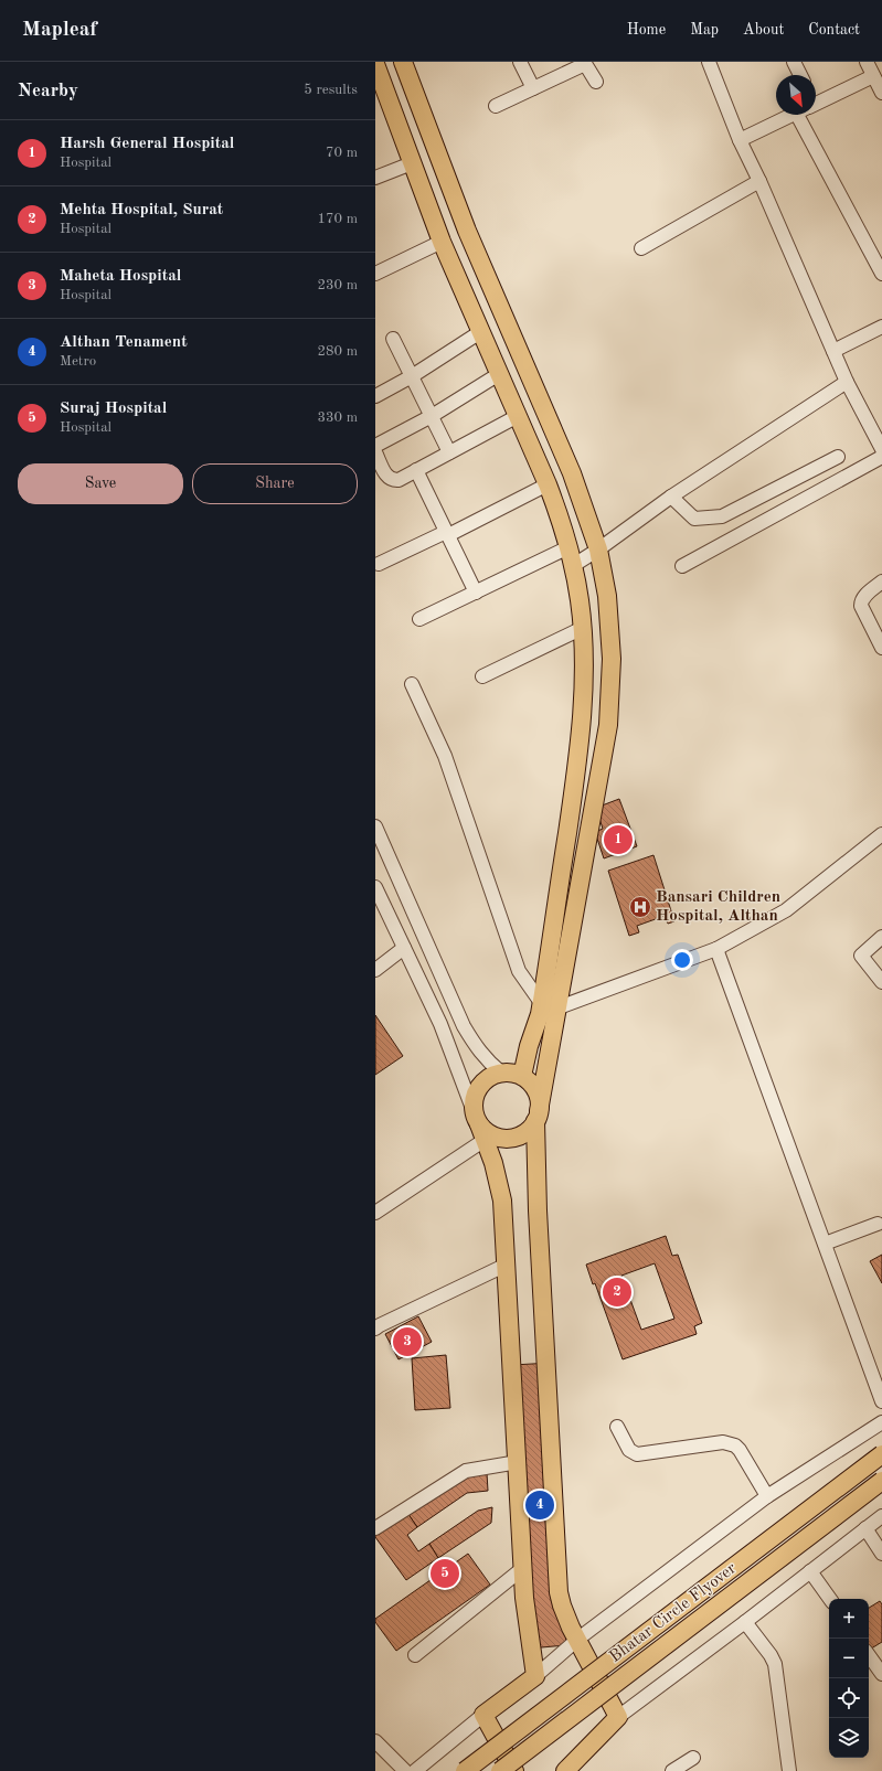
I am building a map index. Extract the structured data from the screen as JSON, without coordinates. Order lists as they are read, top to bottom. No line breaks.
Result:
{"streets":{"main road":["Bhatar Circle Flyover"]},"places":{"hospital":["Bansari Children Hospital, Althan"]},"north":"bottom right","page":{"header":"Mapleaf","nav":["Home","Map","About","Contact"],"heading":["Nearby","5 results"],"list":[{"mark":"1","name":"Harsh General Hospital","note":"Hospital","value":"70 m"},{"mark":"2","name":"Mehta Hospital, Surat","note":"Hospital","value":"170 m"},{"mark":"3","name":"Maheta Hospital","note":"Hospital","value":"230 m"},{"mark":"4","name":"Althan Tenament","note":"Metro","value":"280 m"},{"mark":"5","name":"Suraj Hospital","note":"Hospital","value":"330 m"}],"buttons":["Save","Share"],"pins":["1","2","3","4","5"],"map_buttons":["+","−"]}}
